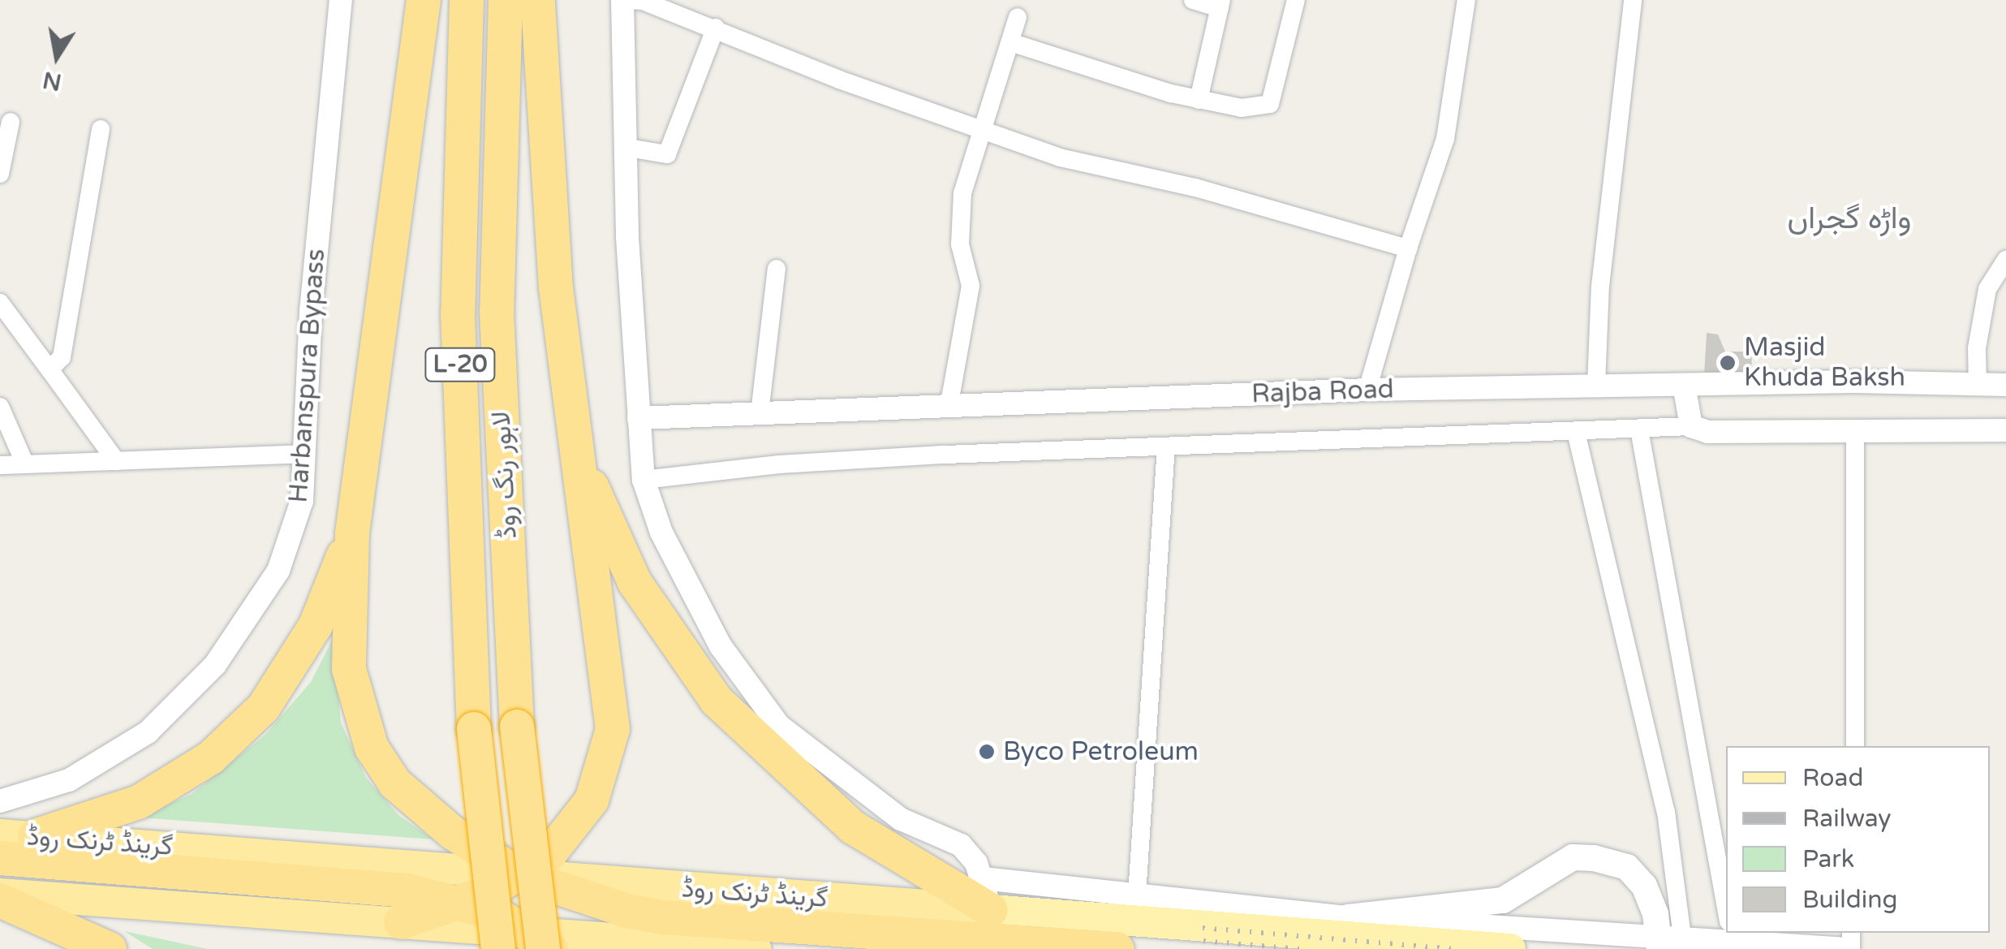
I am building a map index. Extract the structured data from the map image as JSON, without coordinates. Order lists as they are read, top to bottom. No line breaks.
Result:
{"streets":{"highway":["L-20","لاہور رنگ روڈ","گرینڈ ٹرنک روڈ"],"street":["Harbanspura Bypass","Rajba Road"]},"crossings":[["لاہور رنگ روڈ","گرینڈ ٹرنک روڈ"]],"districts":["واڑہ گجراں"],"places":["Masjid Khuda Baksh","Byco Petroleum"],"legend":["Road","Railway","Park","Building"],"north":"bottom"}
